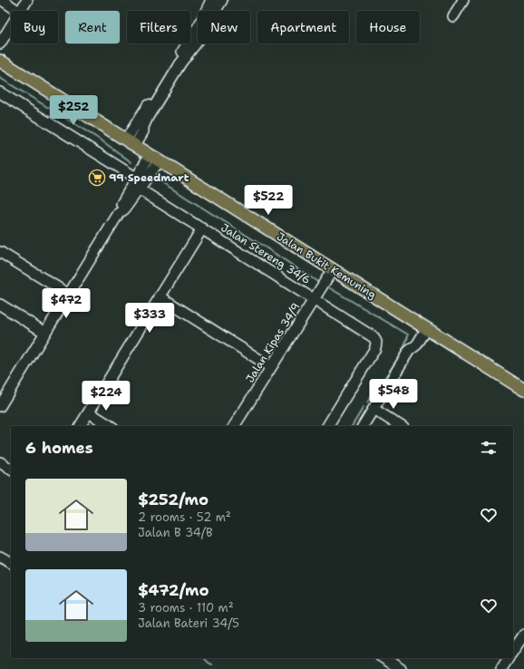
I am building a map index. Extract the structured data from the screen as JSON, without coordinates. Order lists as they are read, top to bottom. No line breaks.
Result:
{"streets":{"main road":["Jalan Bukit Kemuning"],"street":["Jalan Stereng 34/6","Jalan Kipas 34/9"]},"crossings":[["Jalan Stereng 34/6","Jalan Kipas 34/9"],["Jalan Bukit Kemuning","Jalan Kipas 34/9"]],"places":{"supermarket":["99 Speedmart"]},"page":{"chip":["Buy","Rent","Filters","New","Apartment","House"],"price":["$252","$522","$472","$333","$548","$224"],"heading":"6 homes","list":[{"name":"$252/mo","note":"2 rooms · 52 m² · Jalan B 34/B"},{"name":"$472/mo","note":"3 rooms · 110 m² · Jalan Bateri 34/5"}]}}
